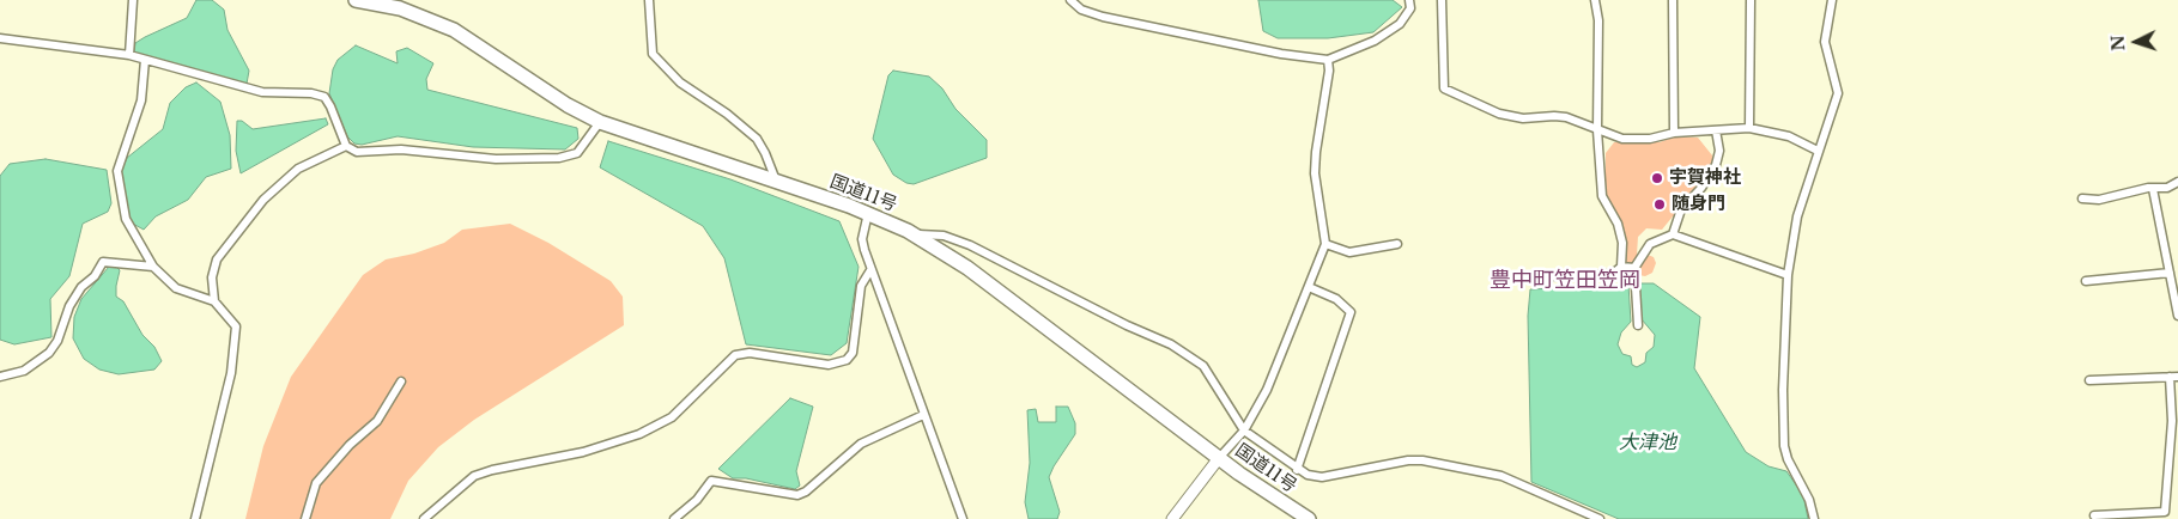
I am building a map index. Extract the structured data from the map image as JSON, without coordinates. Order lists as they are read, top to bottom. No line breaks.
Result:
{"streets":{"highway":["国道11号"]},"districts":["豊中町笠田笠岡"],"water":["大津池"],"places":["宇賀神社","随身門"],"north":"left"}
